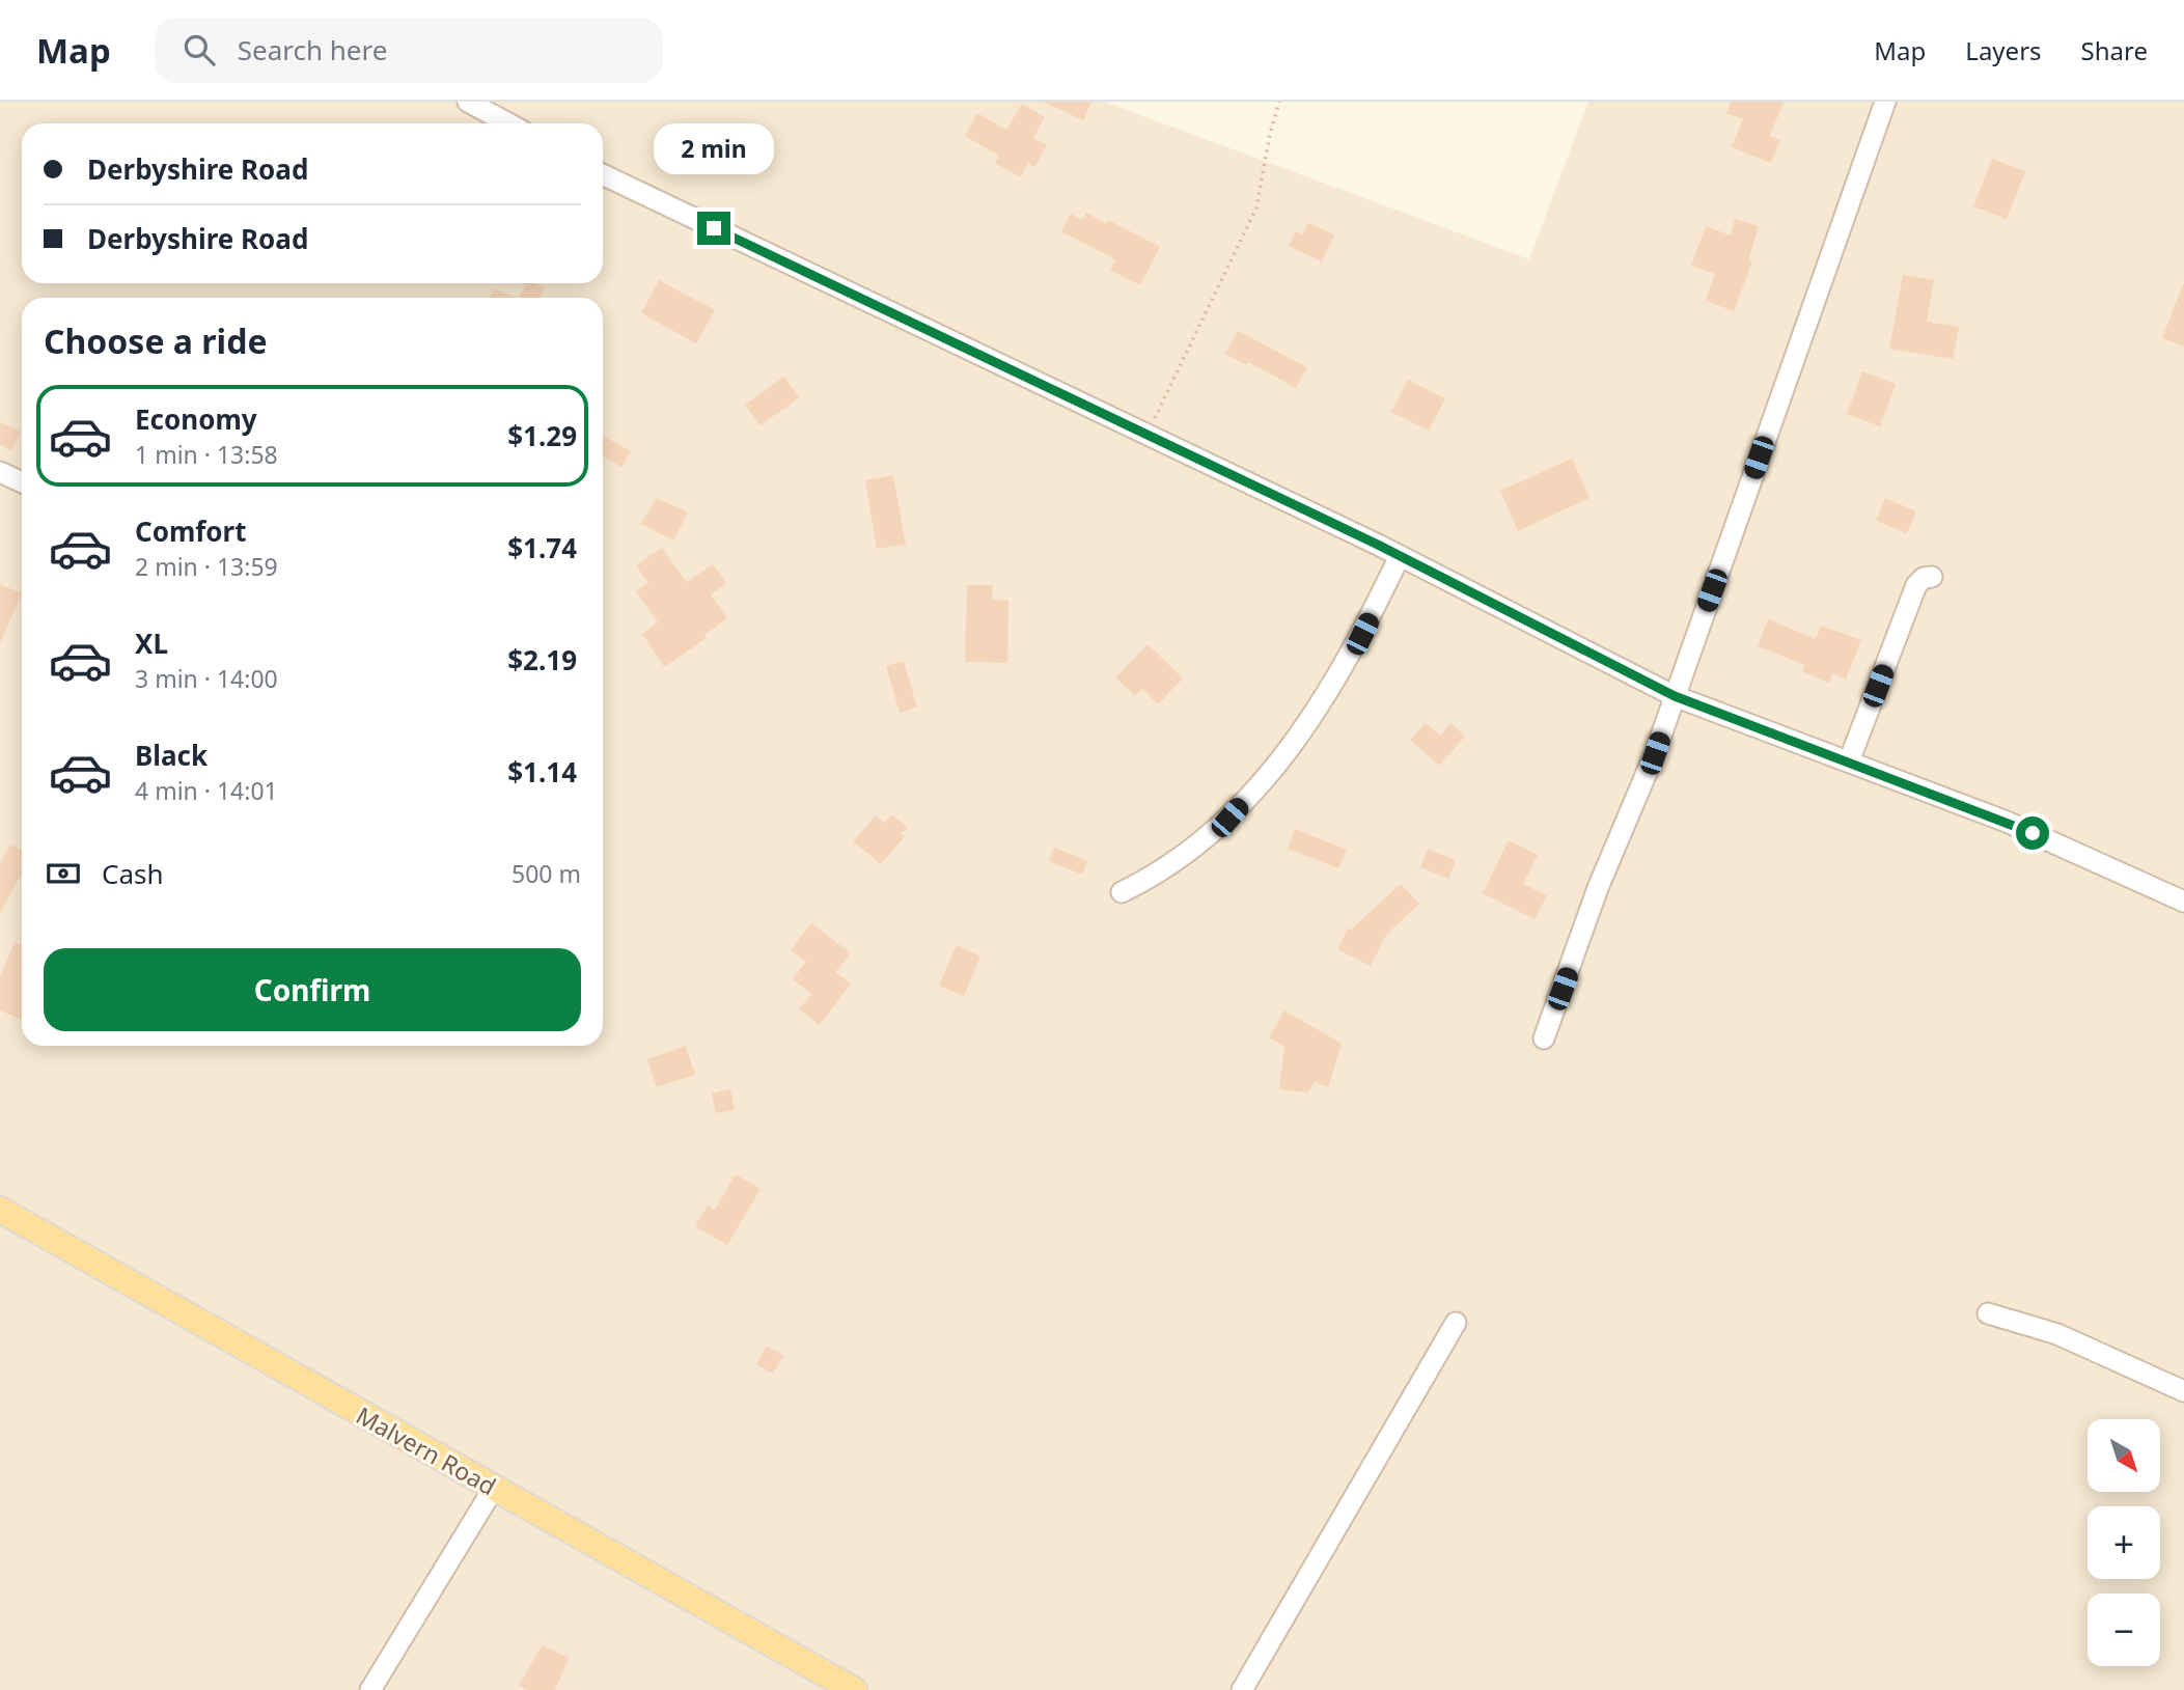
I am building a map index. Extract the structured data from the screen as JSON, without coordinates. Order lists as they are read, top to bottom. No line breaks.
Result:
{"streets":{"main road":["Malvern Road"]},"north":"bottom right","page":{"header":"Map","search":"Search here","nav":["Map","Layers","Share"],"bubble":"2 min","banner":["Derbyshire Road","Derbyshire Road"],"heading":"Choose a ride","list":[{"name":"Economy","note":"1 min · 13:58","value":"$1.29"},{"name":"Comfort","note":"2 min · 13:59","value":"$1.74"},{"name":"XL","note":"3 min · 14:00","value":"$2.19"},{"name":"Black","note":"4 min · 14:01","value":"$1.14"}],"pay":["Cash","500 m"],"buttons":"Confirm","map_buttons":["+","−"]}}
